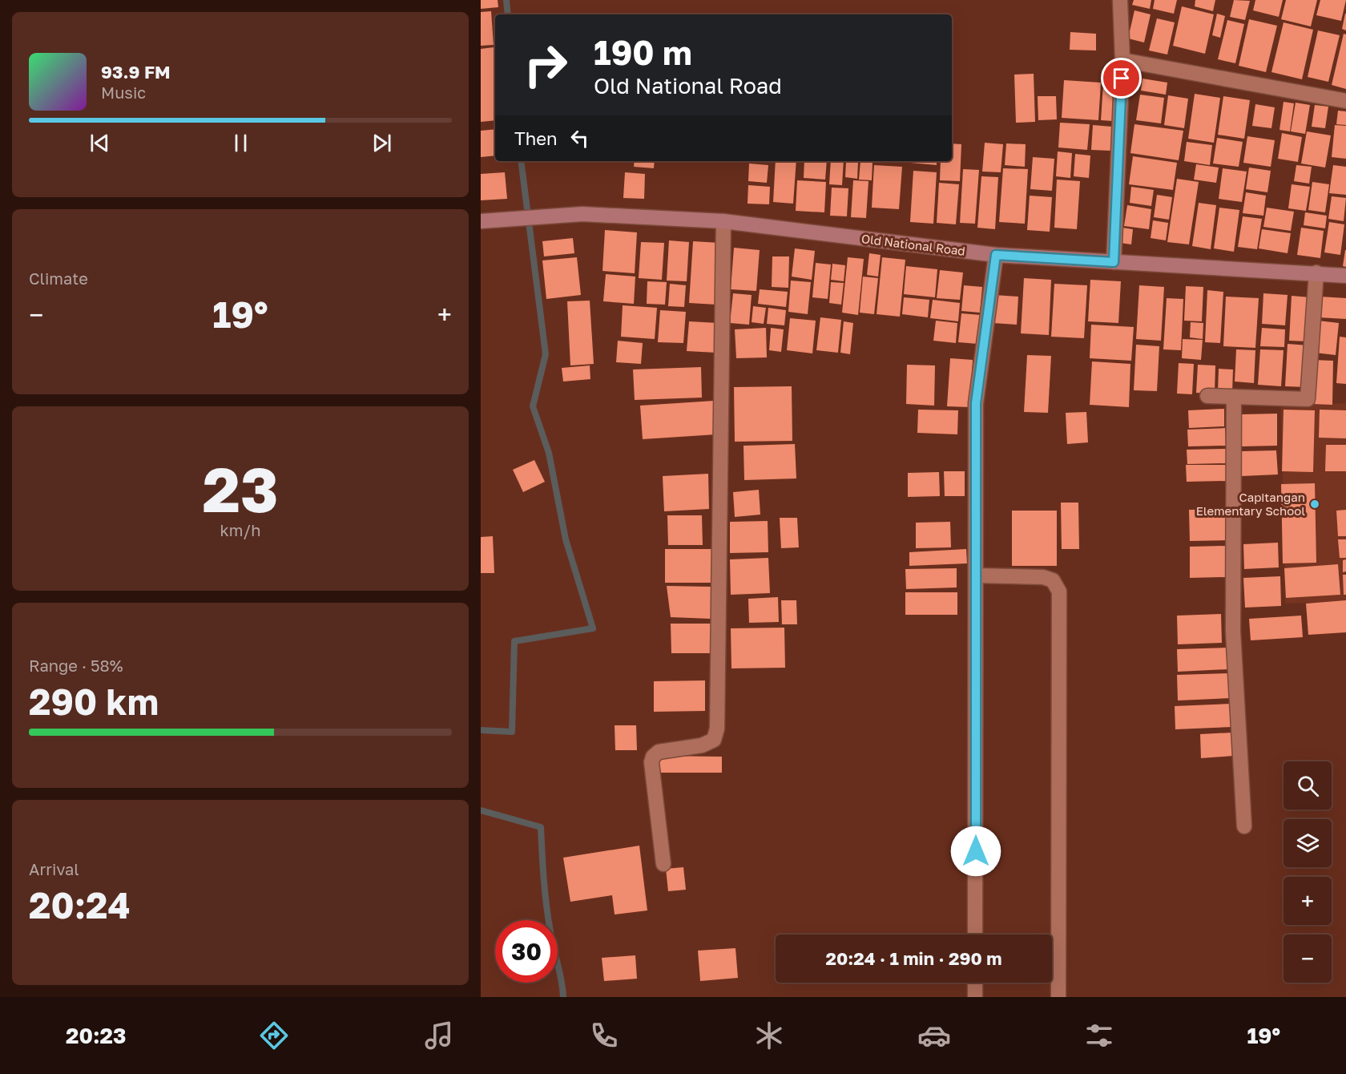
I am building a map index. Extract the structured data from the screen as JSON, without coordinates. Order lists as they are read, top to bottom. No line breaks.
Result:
{"streets":{"main road":["Old National Road"]},"places":["Capitangan Elementary School"],"page":{"turn":["190 m","Old National Road"],"song":["93.9 FM","Music"],"then":"Then","tile":["Climate",["23","km/h"],["Range · 58%","290 km"],["Arrival","20:24"]],"heat":["−","19°","+"],"map_buttons":["+","−"],"limit":"30","trip":"20:24 · 1 min · 290 m","tabs":["20:23","19°"]}}
